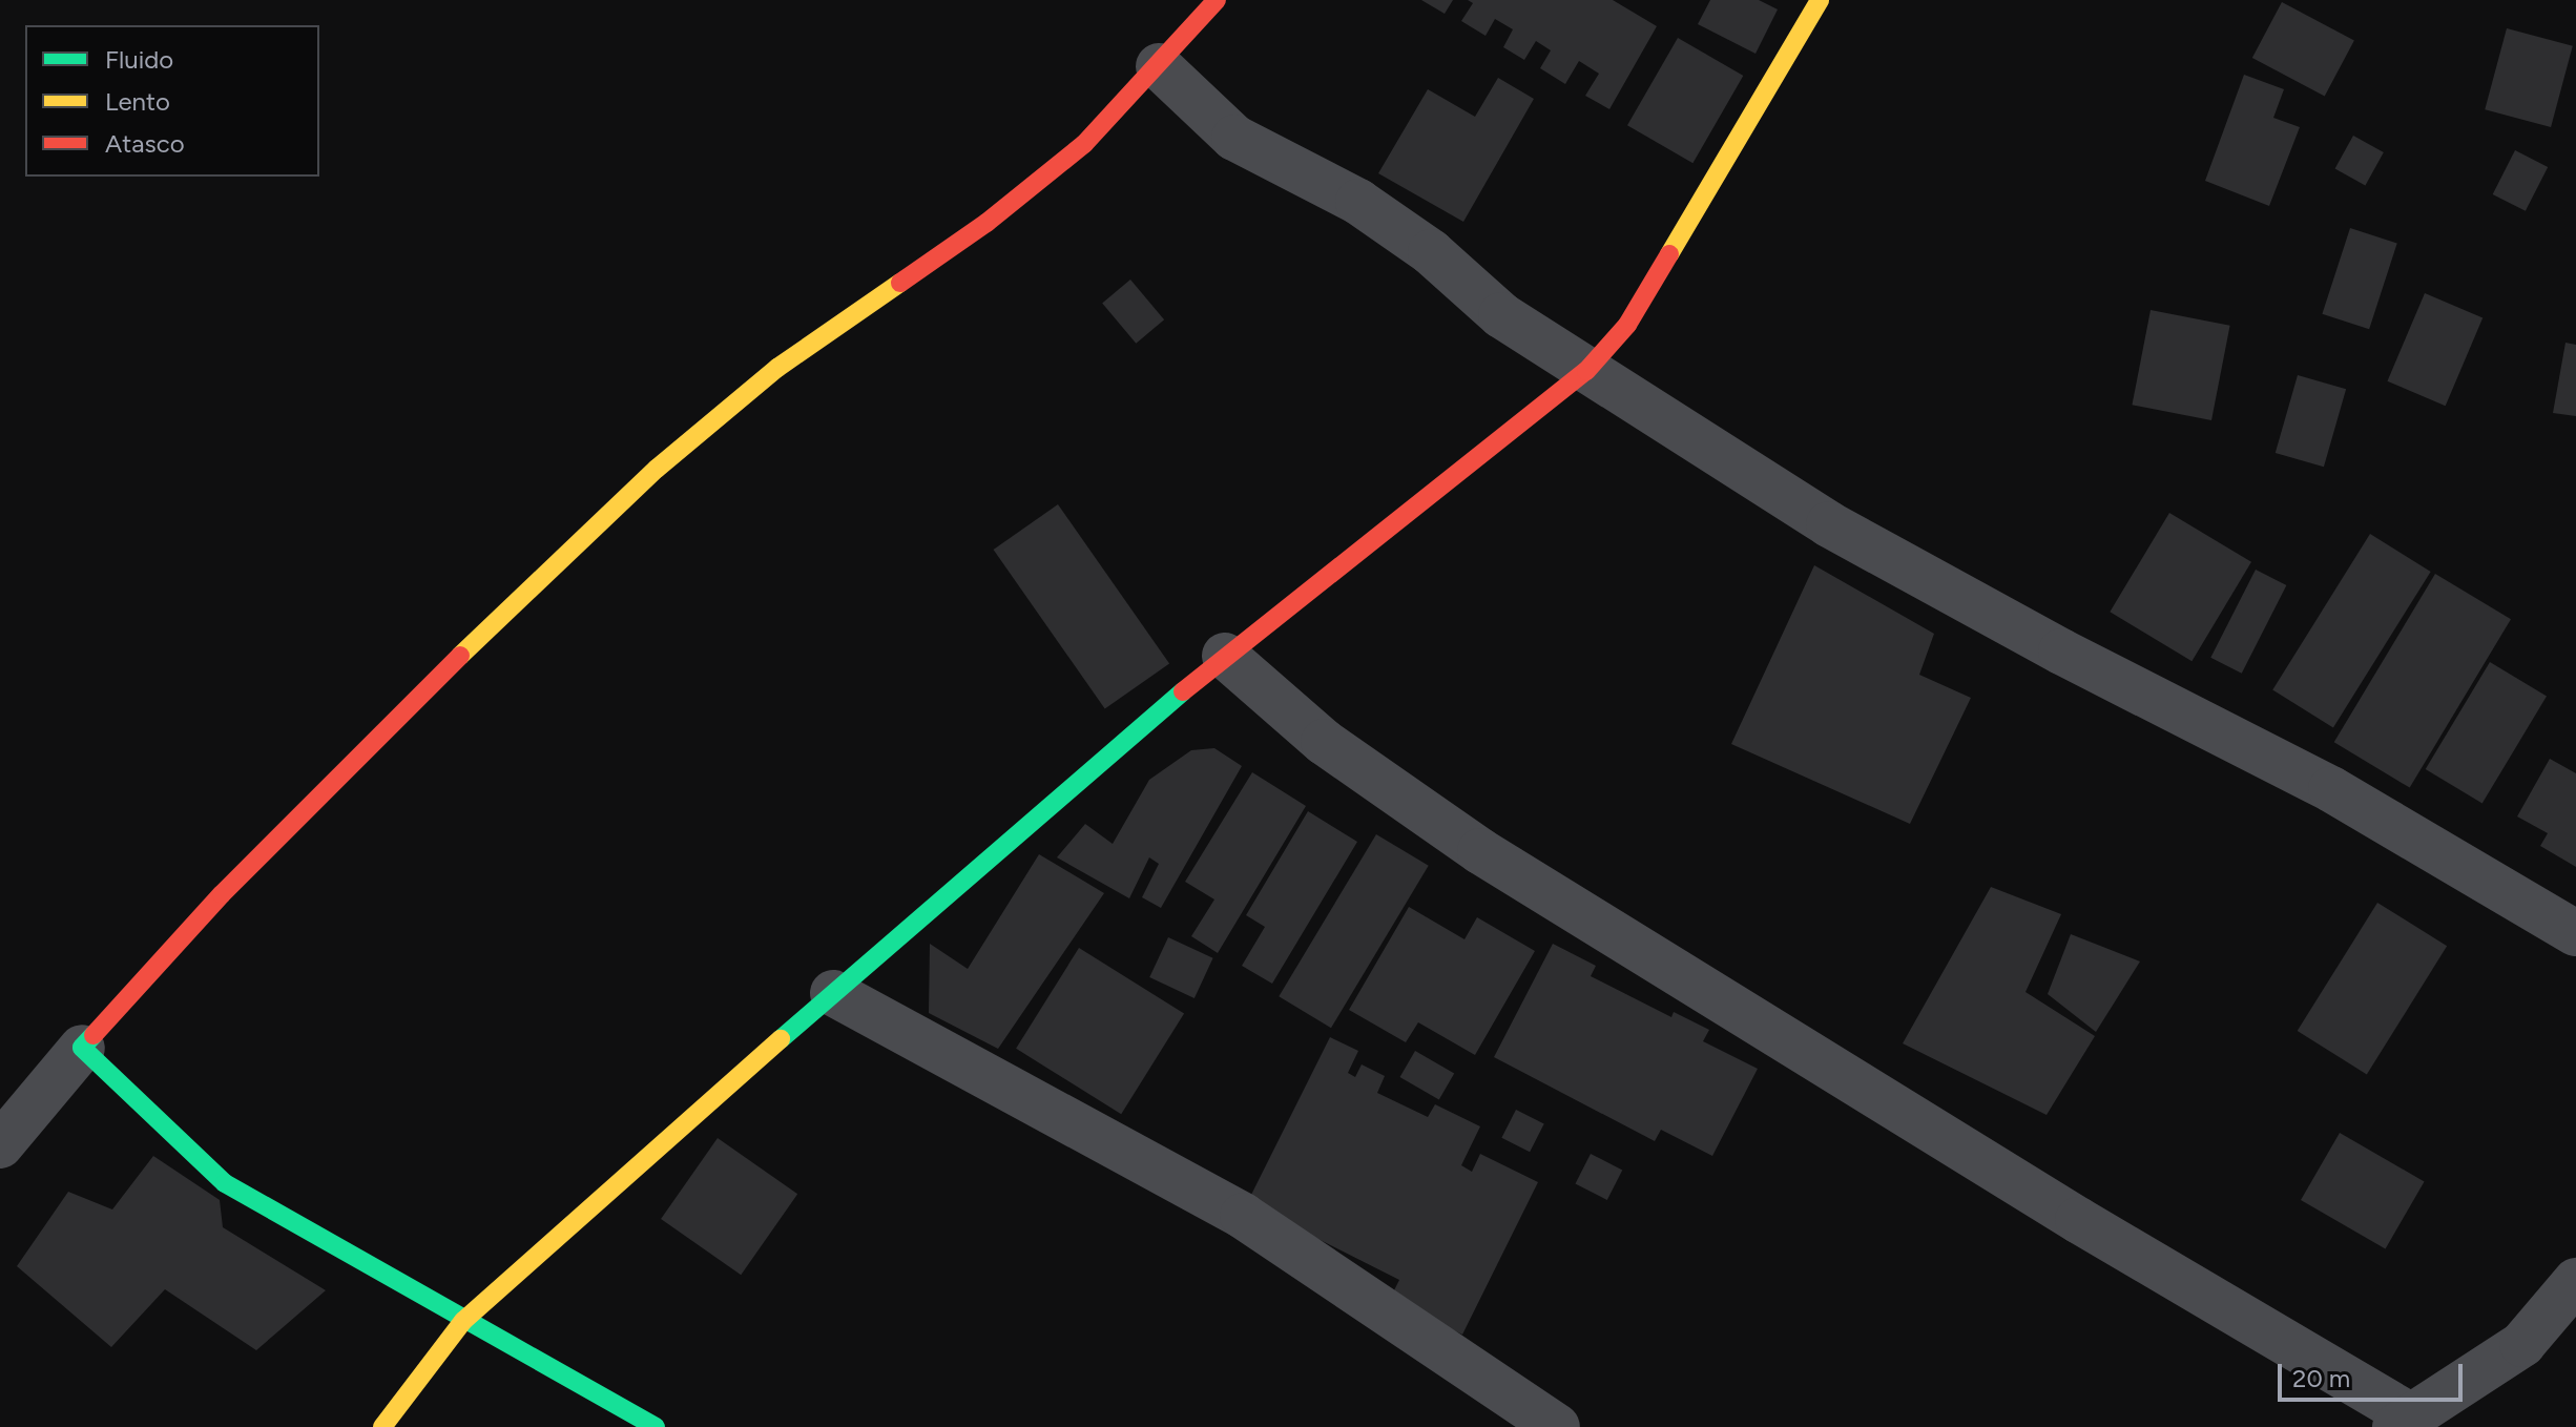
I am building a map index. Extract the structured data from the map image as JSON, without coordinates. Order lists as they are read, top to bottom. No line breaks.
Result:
{"legend":["Fluido","Lento","Atasco"],"scale_bar":"20 m"}
